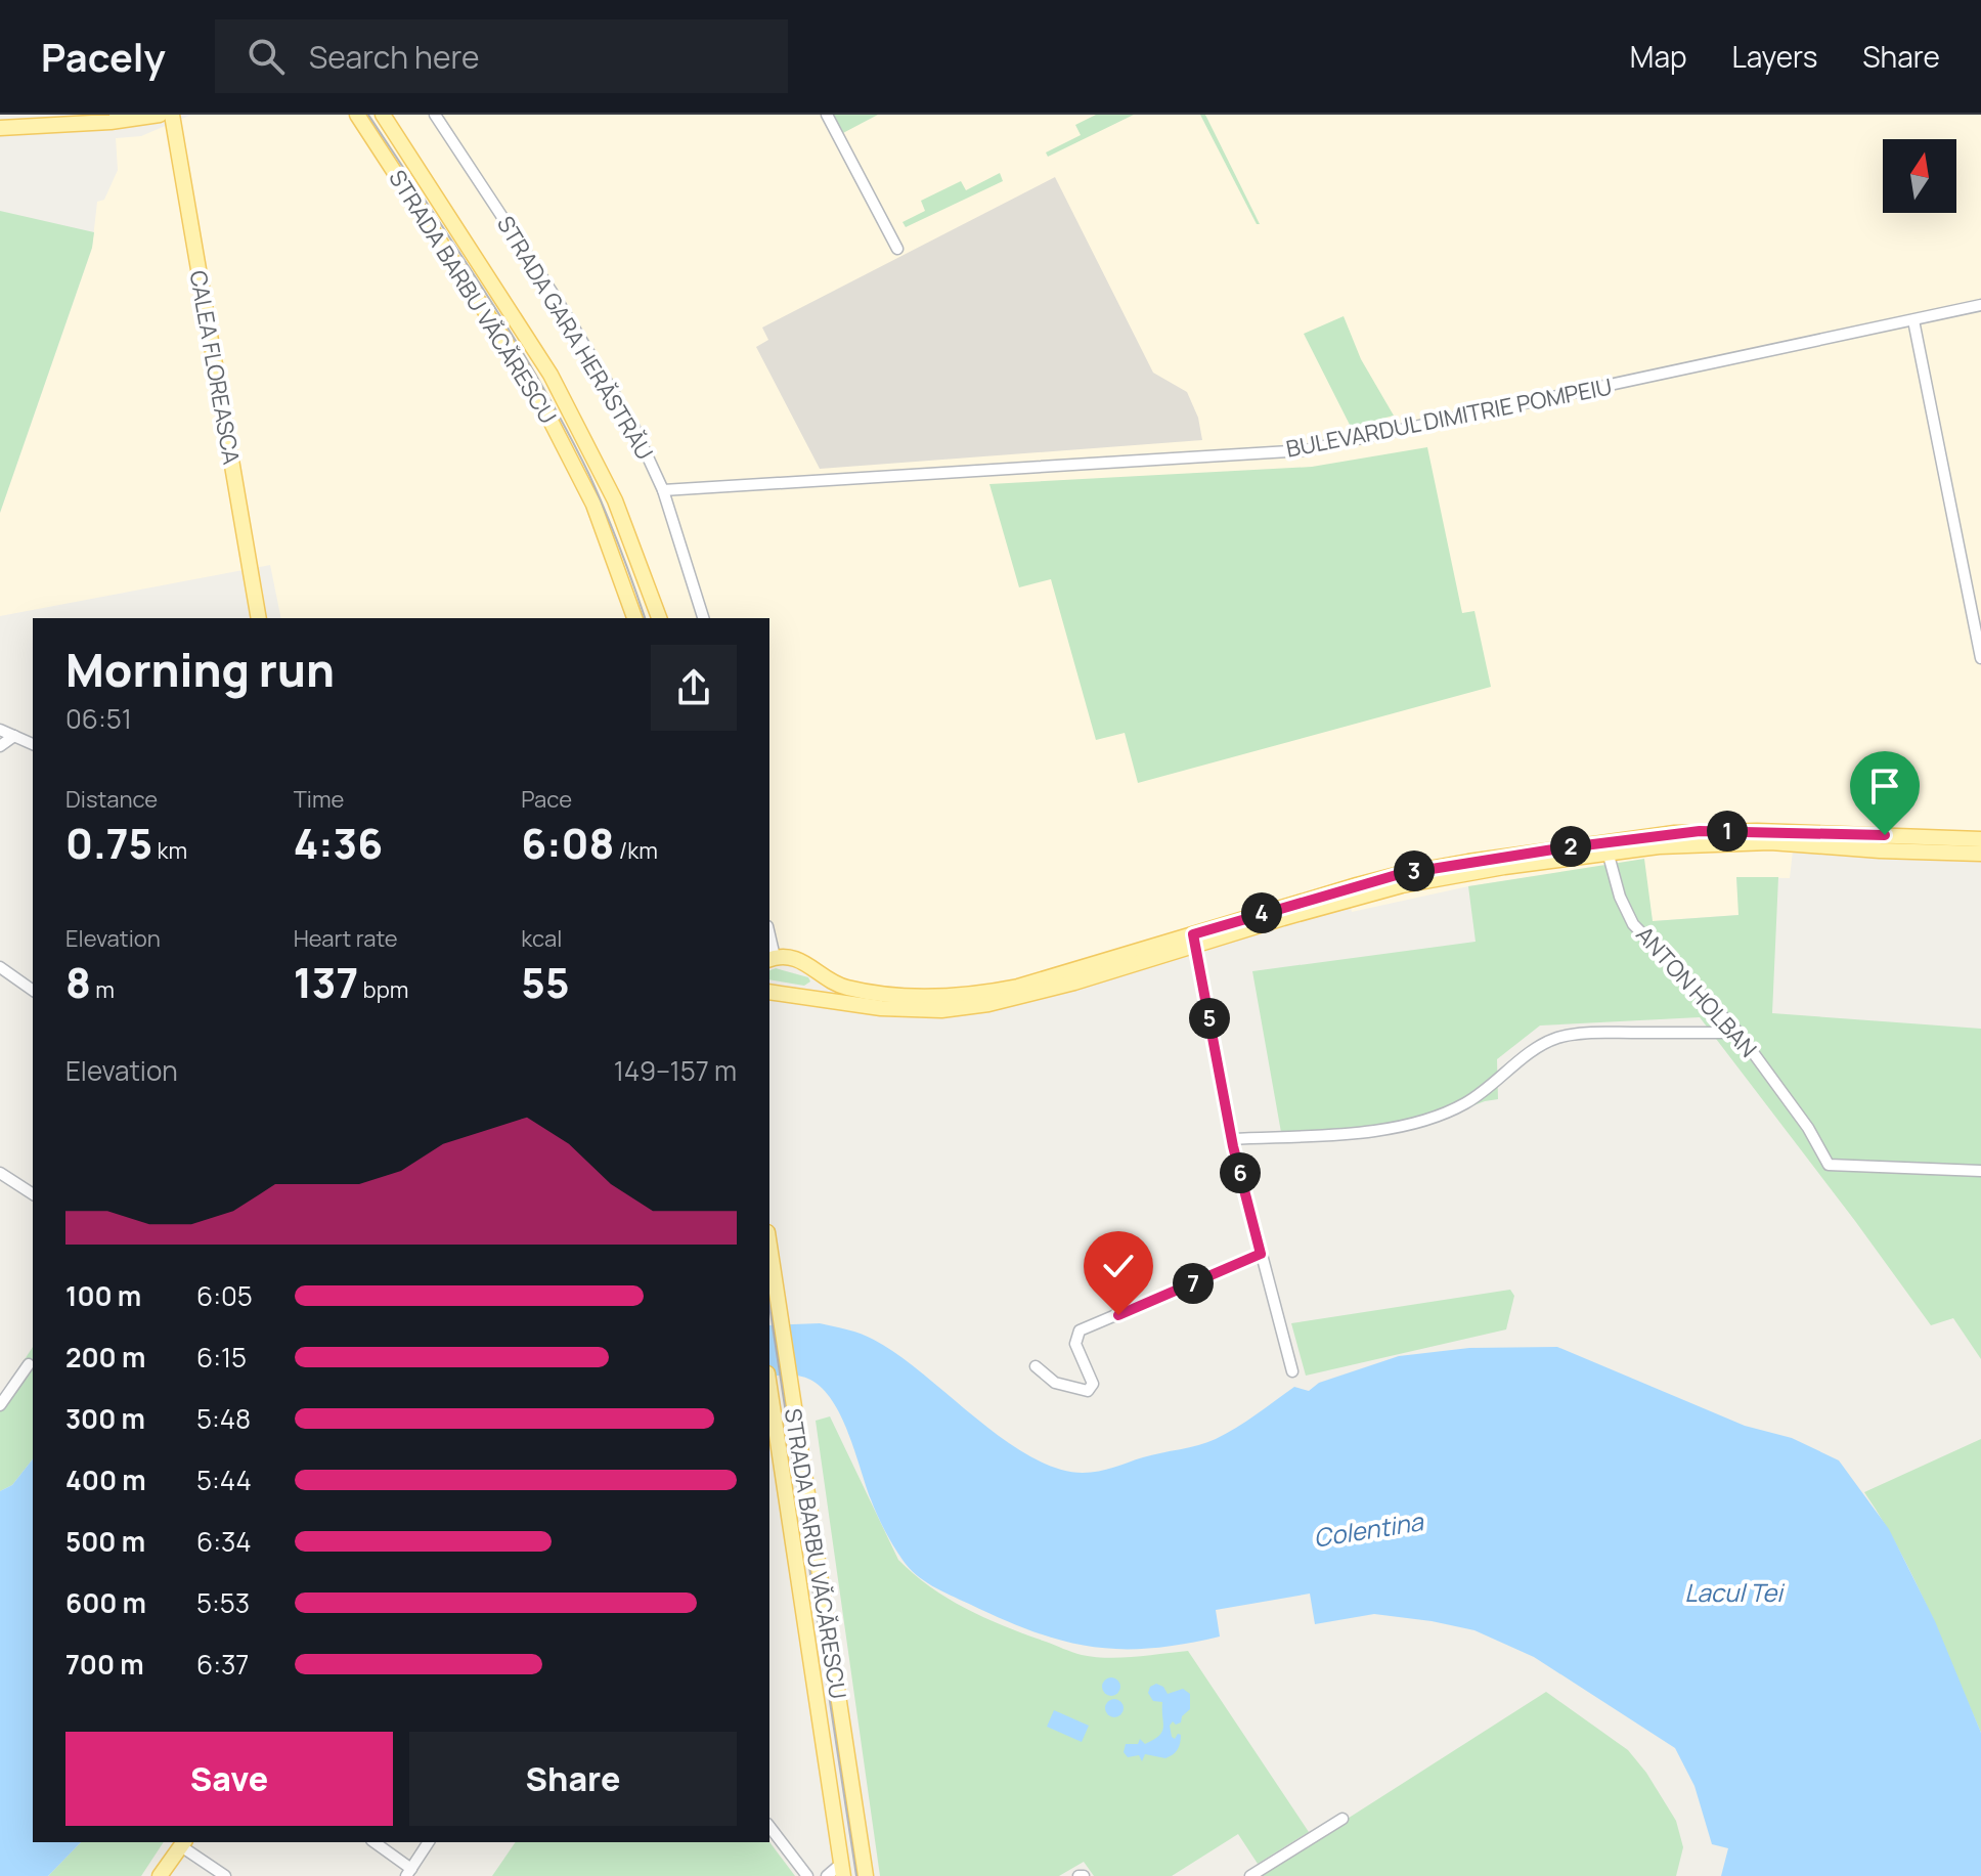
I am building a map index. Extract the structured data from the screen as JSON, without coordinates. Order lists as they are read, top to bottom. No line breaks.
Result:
{"streets":{"main road":["STRADA BARBU VĂCĂRESCU","CALEA FLOREASCA"],"street":["STRADA GARA HERĂSTRĂU","BULEVARDUL DIMITRIE POMPEIU","ANTON HOLBAN"]},"crossings":[["STRADA GARA HERĂSTRĂU","BULEVARDUL DIMITRIE POMPEIU"]],"water":["Colentina","Lacul Tei"],"north":"top","page":{"header":"Pacely","search":"Search here","nav":["Map","Layers","Share"],"heading":["Morning run","06:51"],"stats":[["Distance","0.75 km"],["Time","4:36"],["Pace","6:08 /km"],["Elevation","8 m"],["Heart rate","137 bpm"],["kcal","55"]],"pins":["1","2","3","4","5","6","7"],"chart":["Elevation","149–157 m"],"list":[{"name":"100 m","note":"6:05"},{"name":"200 m","note":"6:15"},{"name":"300 m","note":"5:48"},{"name":"400 m","note":"5:44"},{"name":"500 m","note":"6:34"},{"name":"600 m","note":"5:53"},{"name":"700 m","note":"6:37"}],"buttons":["Save","Share"]}}
